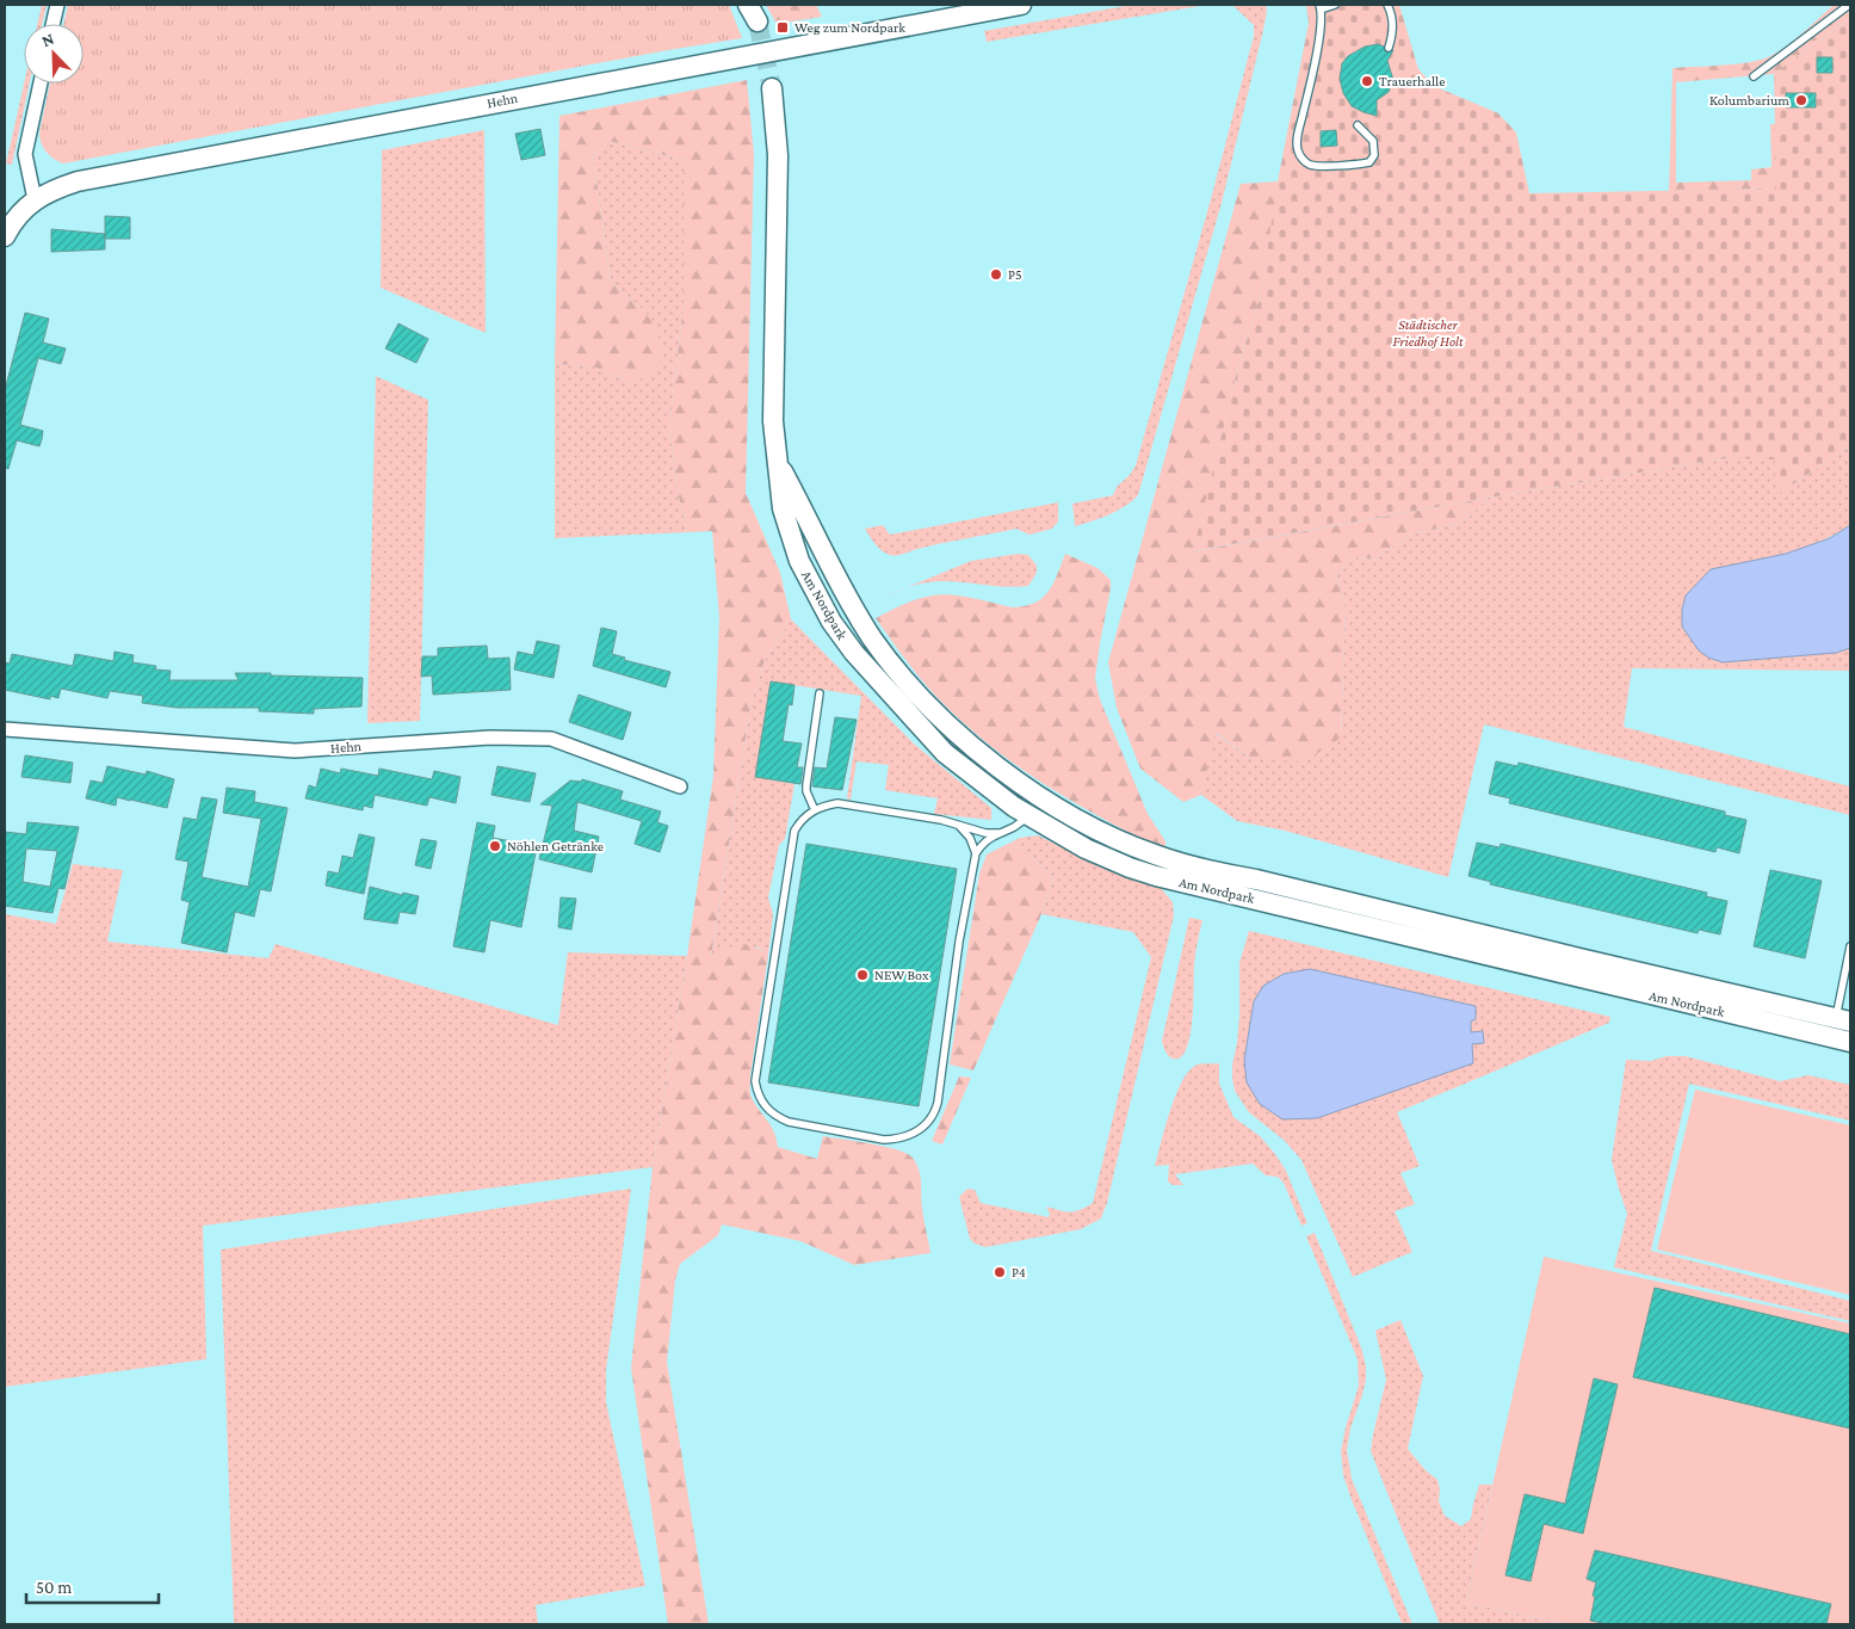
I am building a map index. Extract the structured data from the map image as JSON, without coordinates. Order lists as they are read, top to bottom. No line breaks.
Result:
{"streets":{"street":["Hehn","Am Nordpark"]},"parks":["Städtischer Friedhof Holt"],"places":{"transit":["Weg zum Nordpark"],"other":["Trauerhalle","Kolumbarium","P5","Nöhlen Getränke","NEW Box","P4"]},"scale_bar":"50 m","north":"top left"}
